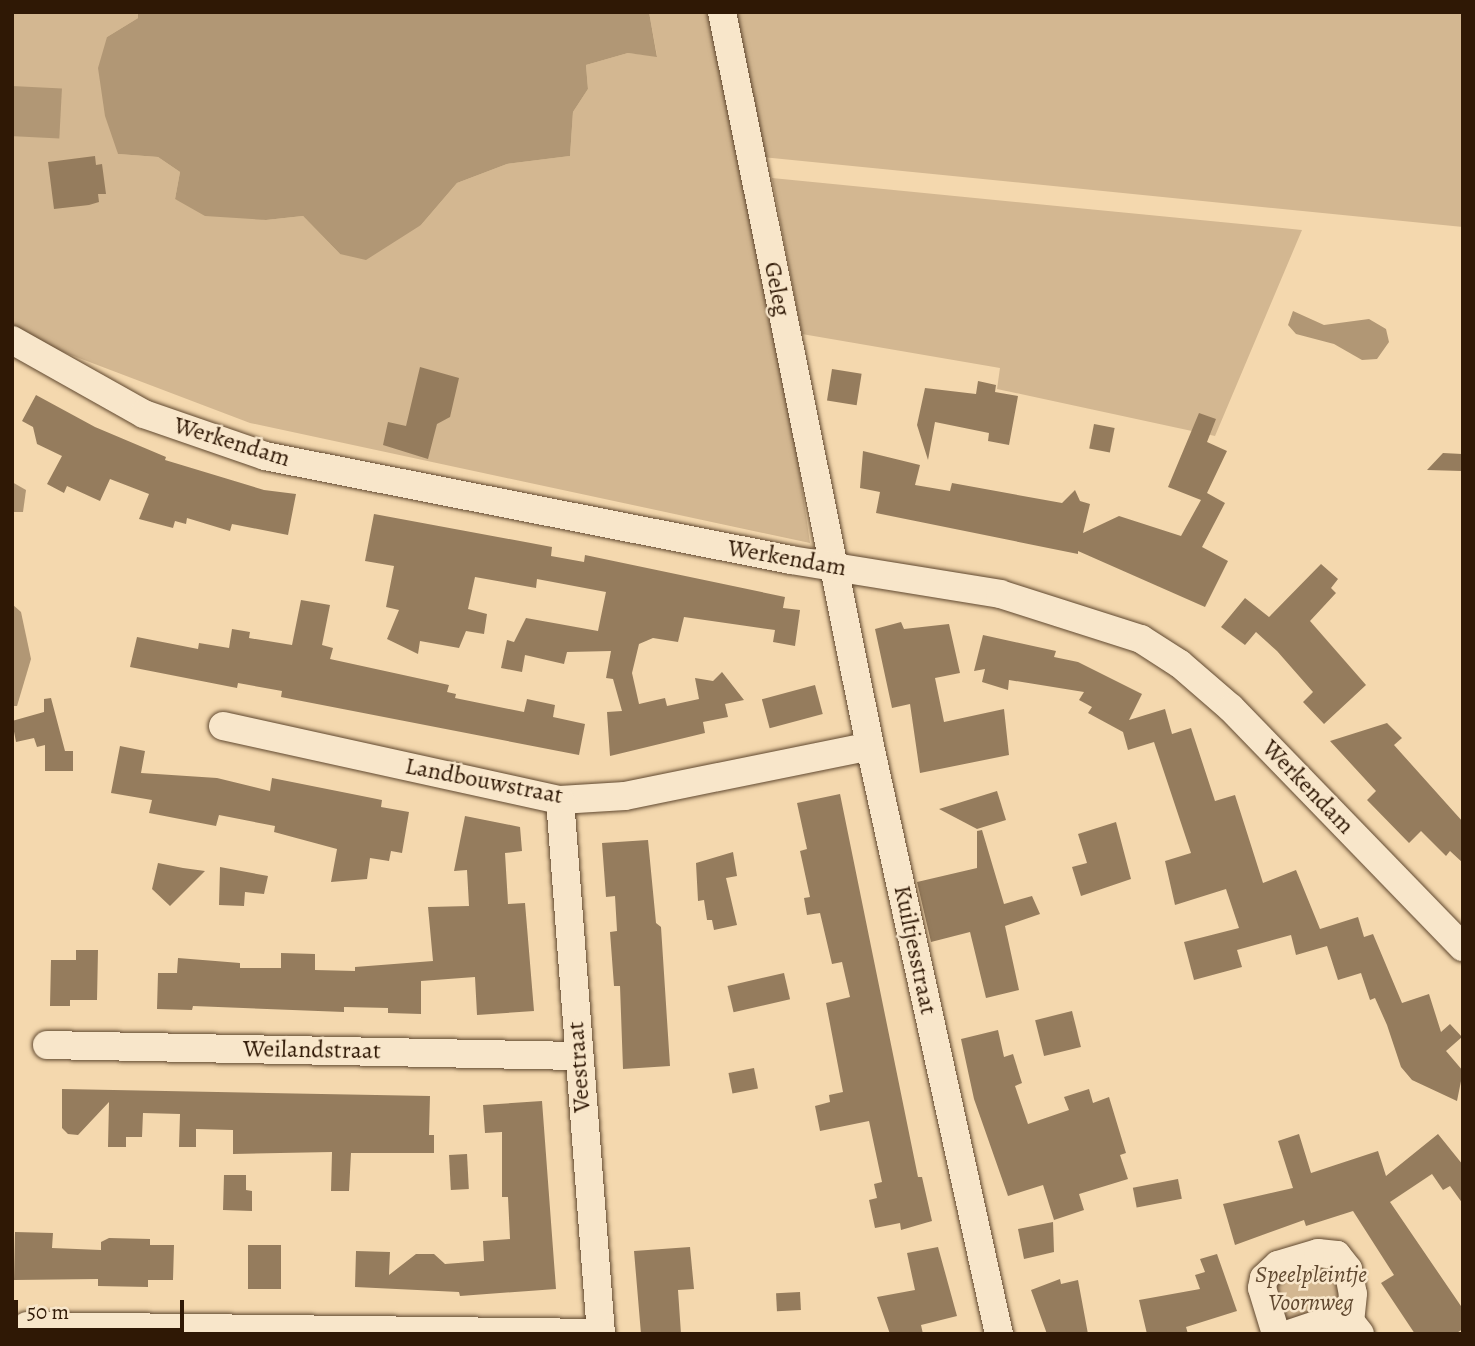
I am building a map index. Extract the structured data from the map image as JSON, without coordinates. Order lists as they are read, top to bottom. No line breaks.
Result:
{"streets":{"street":["Geleg","Werkendam","Landbouwstraat","Kuiltjesstraat","Weilandstraat","Veestraat"]},"crossings":[["Geleg","Werkendam"],["Geleg","Kuiltjesstraat"],["Werkendam","Kuiltjesstraat"],["Landbouwstraat","Kuiltjesstraat"],["Landbouwstraat","Veestraat"],["Weilandstraat","Veestraat"]],"parks":["Speelpleintje Voornweg"],"scale_bar":"50 m"}
